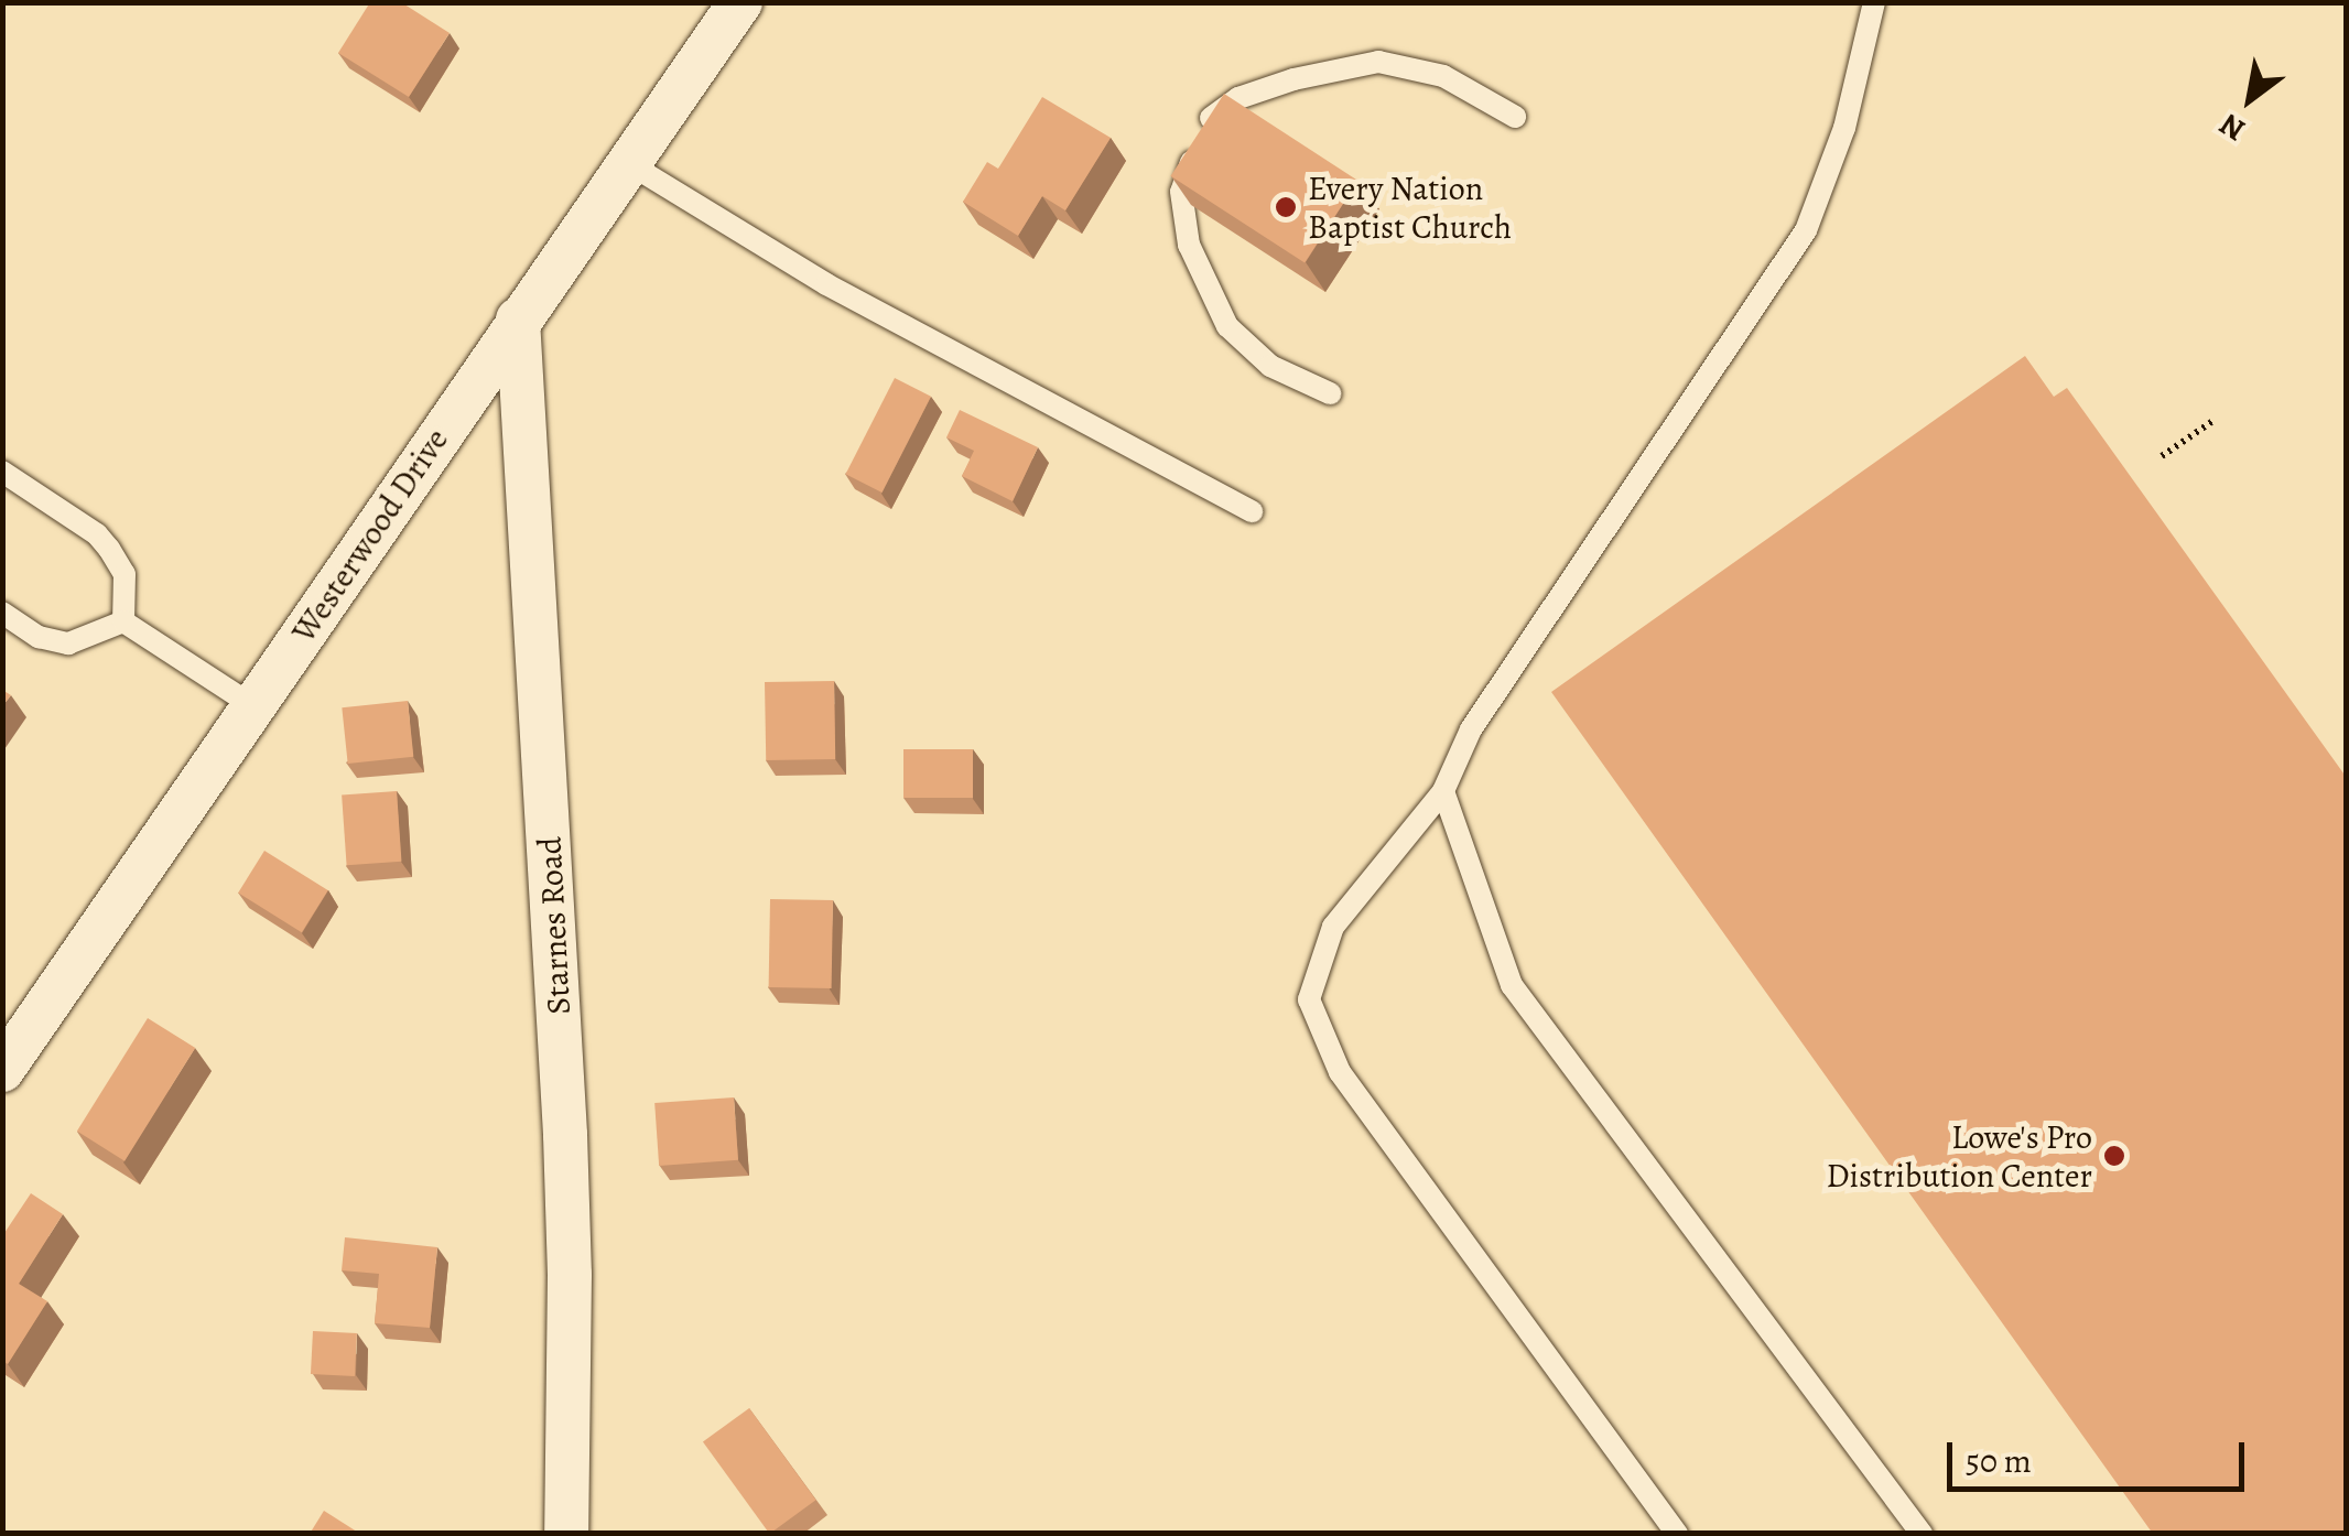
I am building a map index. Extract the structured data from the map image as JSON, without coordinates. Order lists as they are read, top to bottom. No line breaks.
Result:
{"streets":{"street":["Westerwood Drive","Starnes Road"]},"crossings":[["Westerwood Drive","Starnes Road"]],"places":["Every Nation Baptist Church","Lowe's Pro Distribution Center"],"scale_bar":"50 m","north":"bottom left"}
